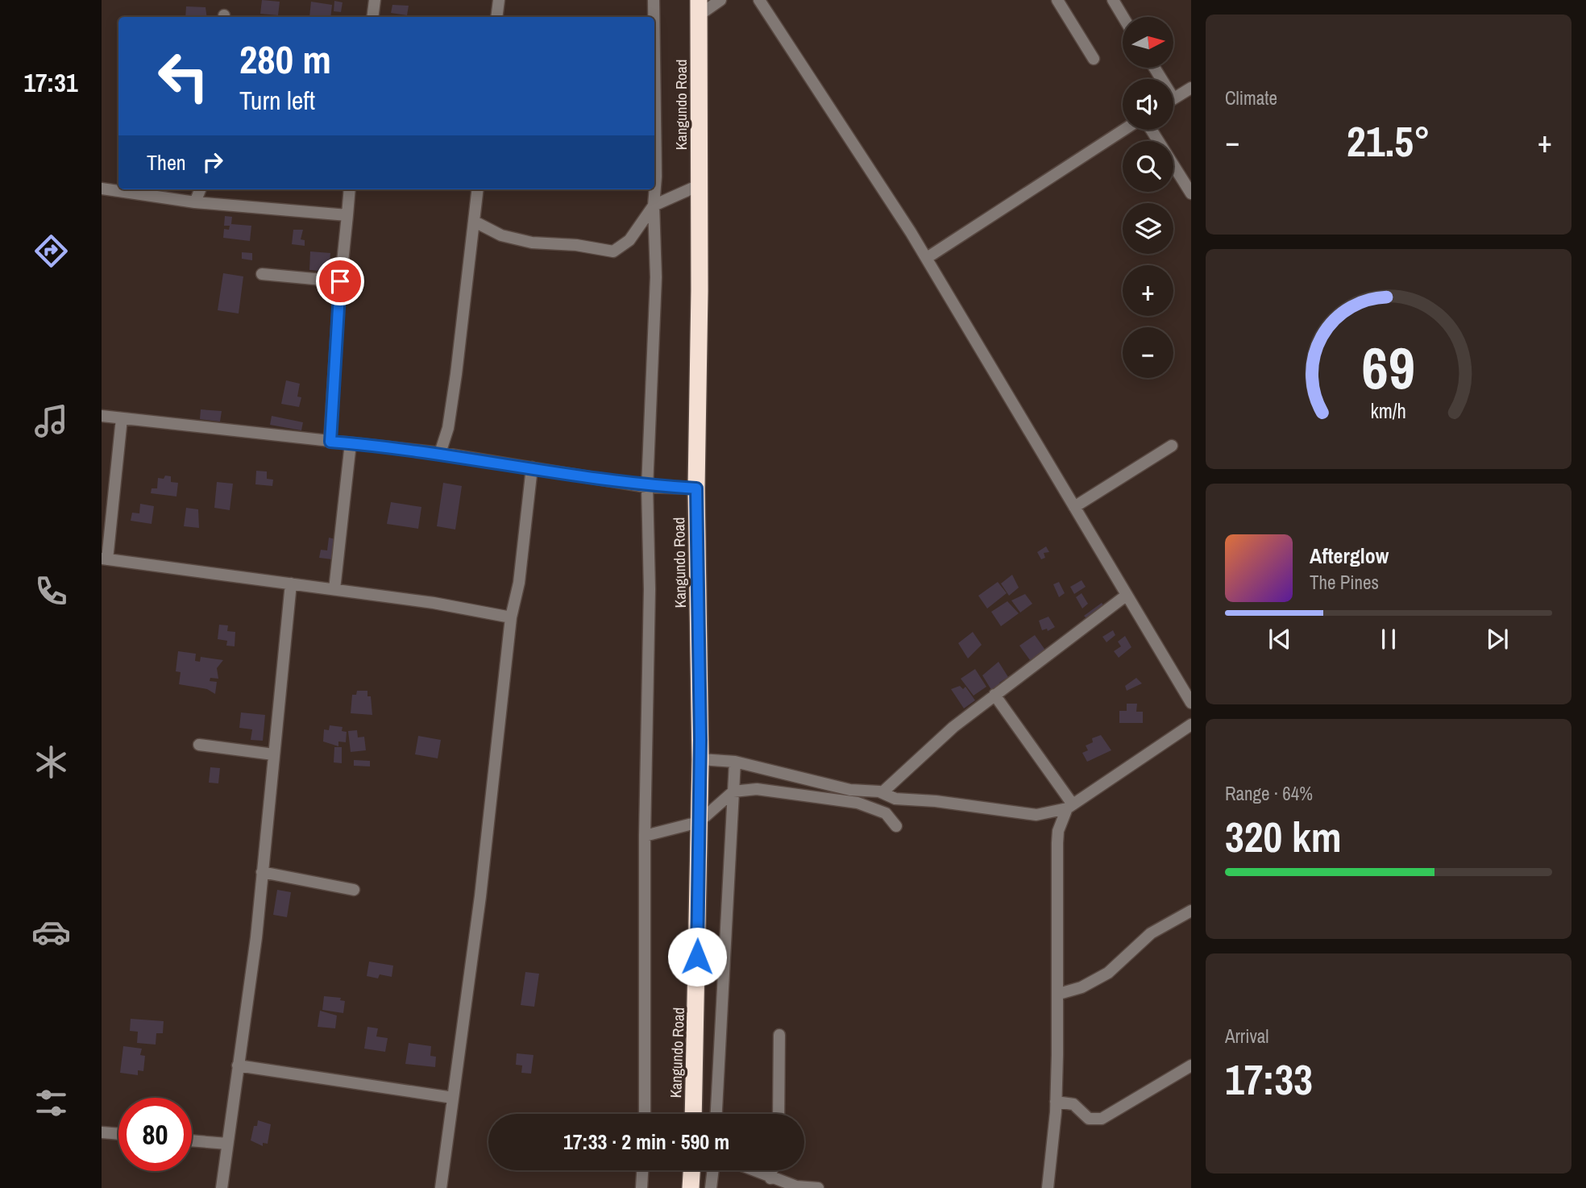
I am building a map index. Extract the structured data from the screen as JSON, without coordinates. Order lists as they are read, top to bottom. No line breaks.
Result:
{"streets":{"highway":["Kangundo Road"]},"north":"right","page":{"tabs":"17:31","tile":["Climate",["Range · 64%","320 km"],["Arrival","17:33"]],"map_buttons":["+","−"],"turn":["280 m","Turn left"],"heat":["−","21.5°","+"],"then":"Then","song":["Afterglow","The Pines"],"limit":"80","trip":"17:33 · 2 min · 590 m","gauge":["69","km/h"]}}
